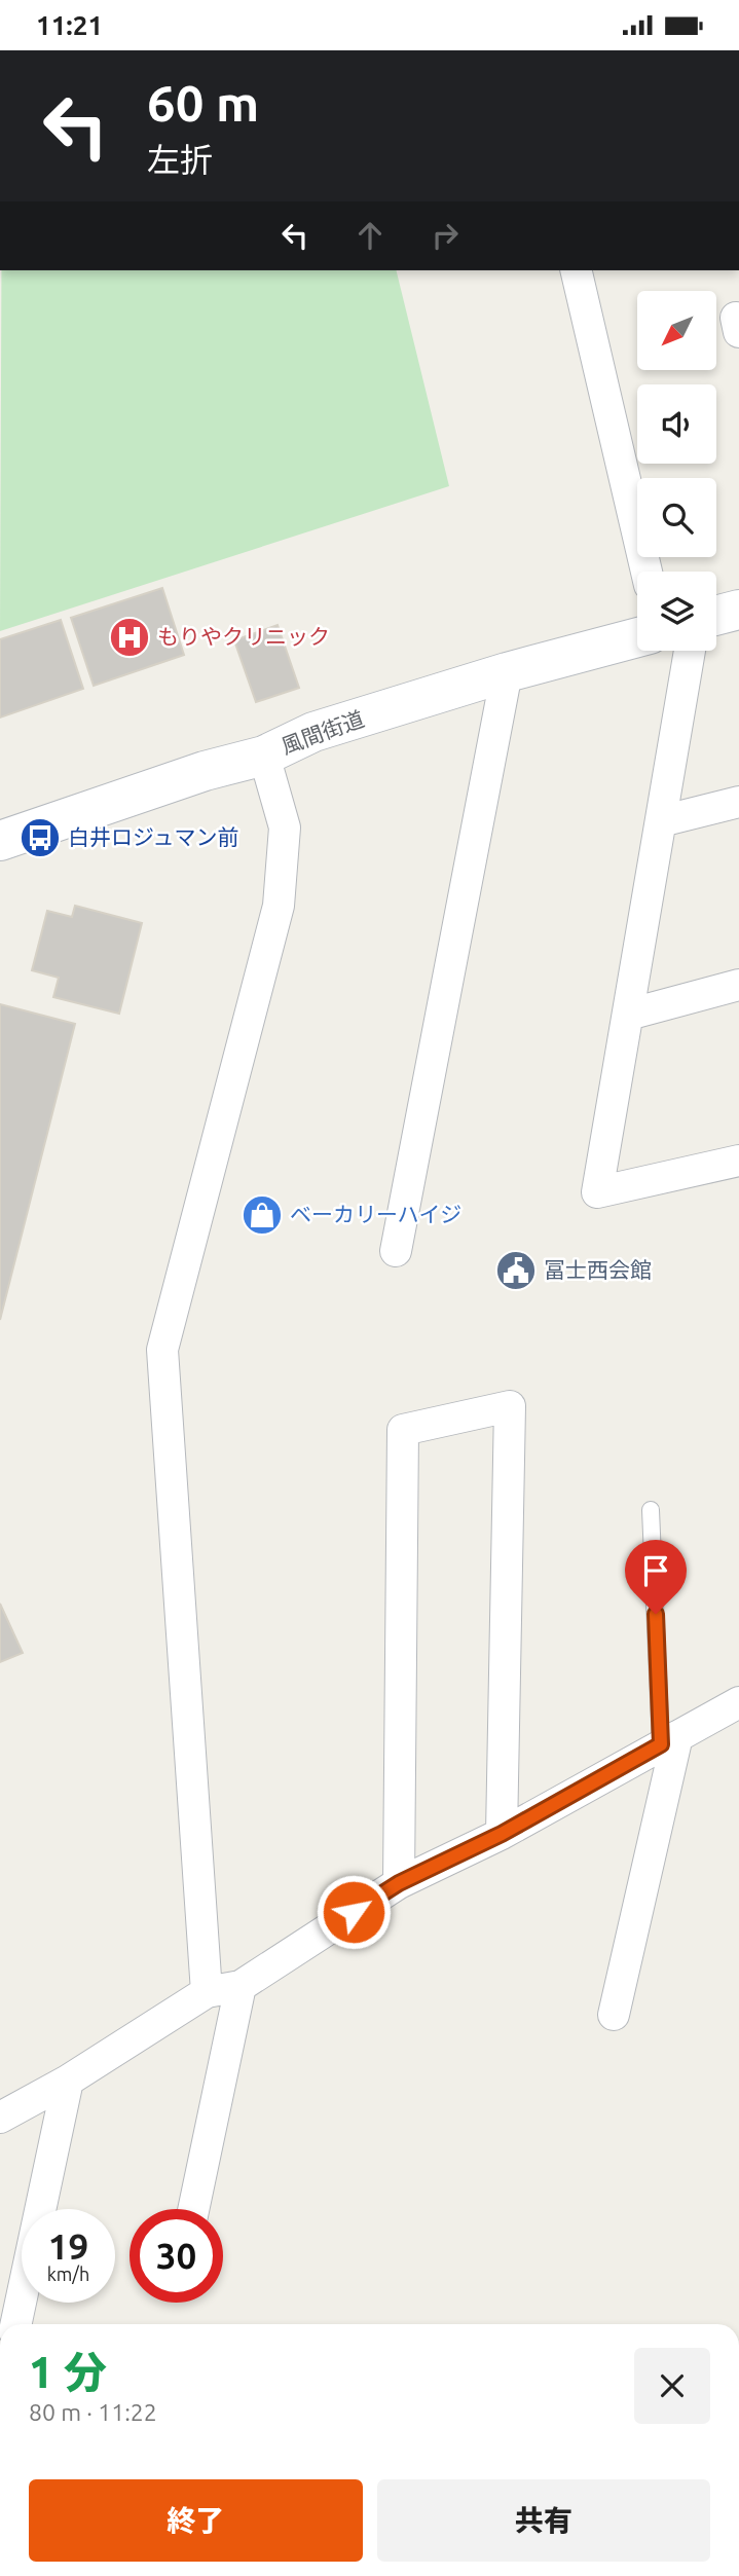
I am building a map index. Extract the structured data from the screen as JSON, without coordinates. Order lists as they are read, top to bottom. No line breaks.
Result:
{"streets":{"street":["風間街道"]},"places":{"hospital":["もりやクリニック"],"bus stop":["白井ロジュマン前"],"shop":["ベーカリーハイジ"],"public building":["冨士西会館"]},"north":"bottom left","page":{"status":"11:21","turn":["60 m","左折"],"speed":"19 km/h","limit":"30","heading":["1 分","80 m · 11:22"],"buttons":["終了","共有"]}}
